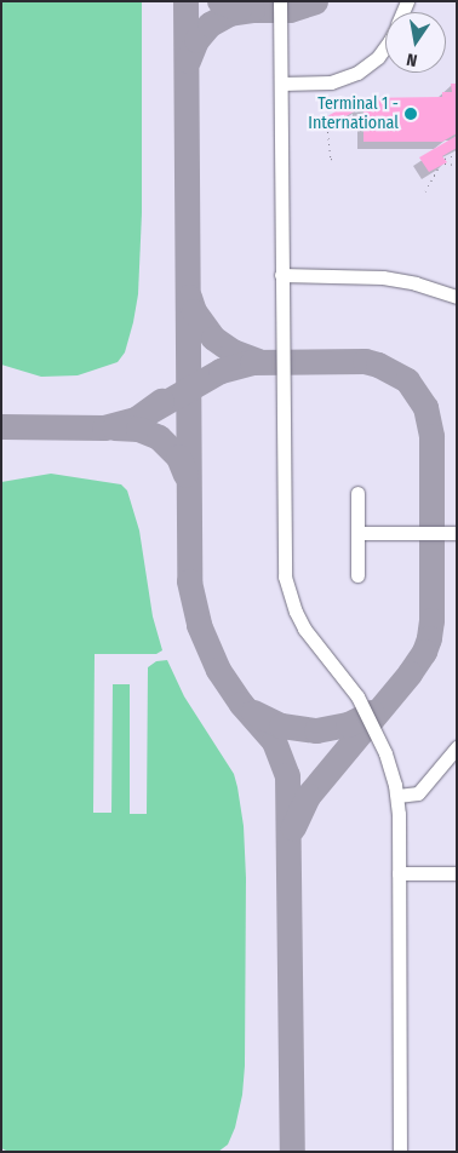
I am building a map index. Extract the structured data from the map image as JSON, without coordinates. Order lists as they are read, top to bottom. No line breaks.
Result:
{"places":["Terminal 1 - International"],"north":"bottom"}
